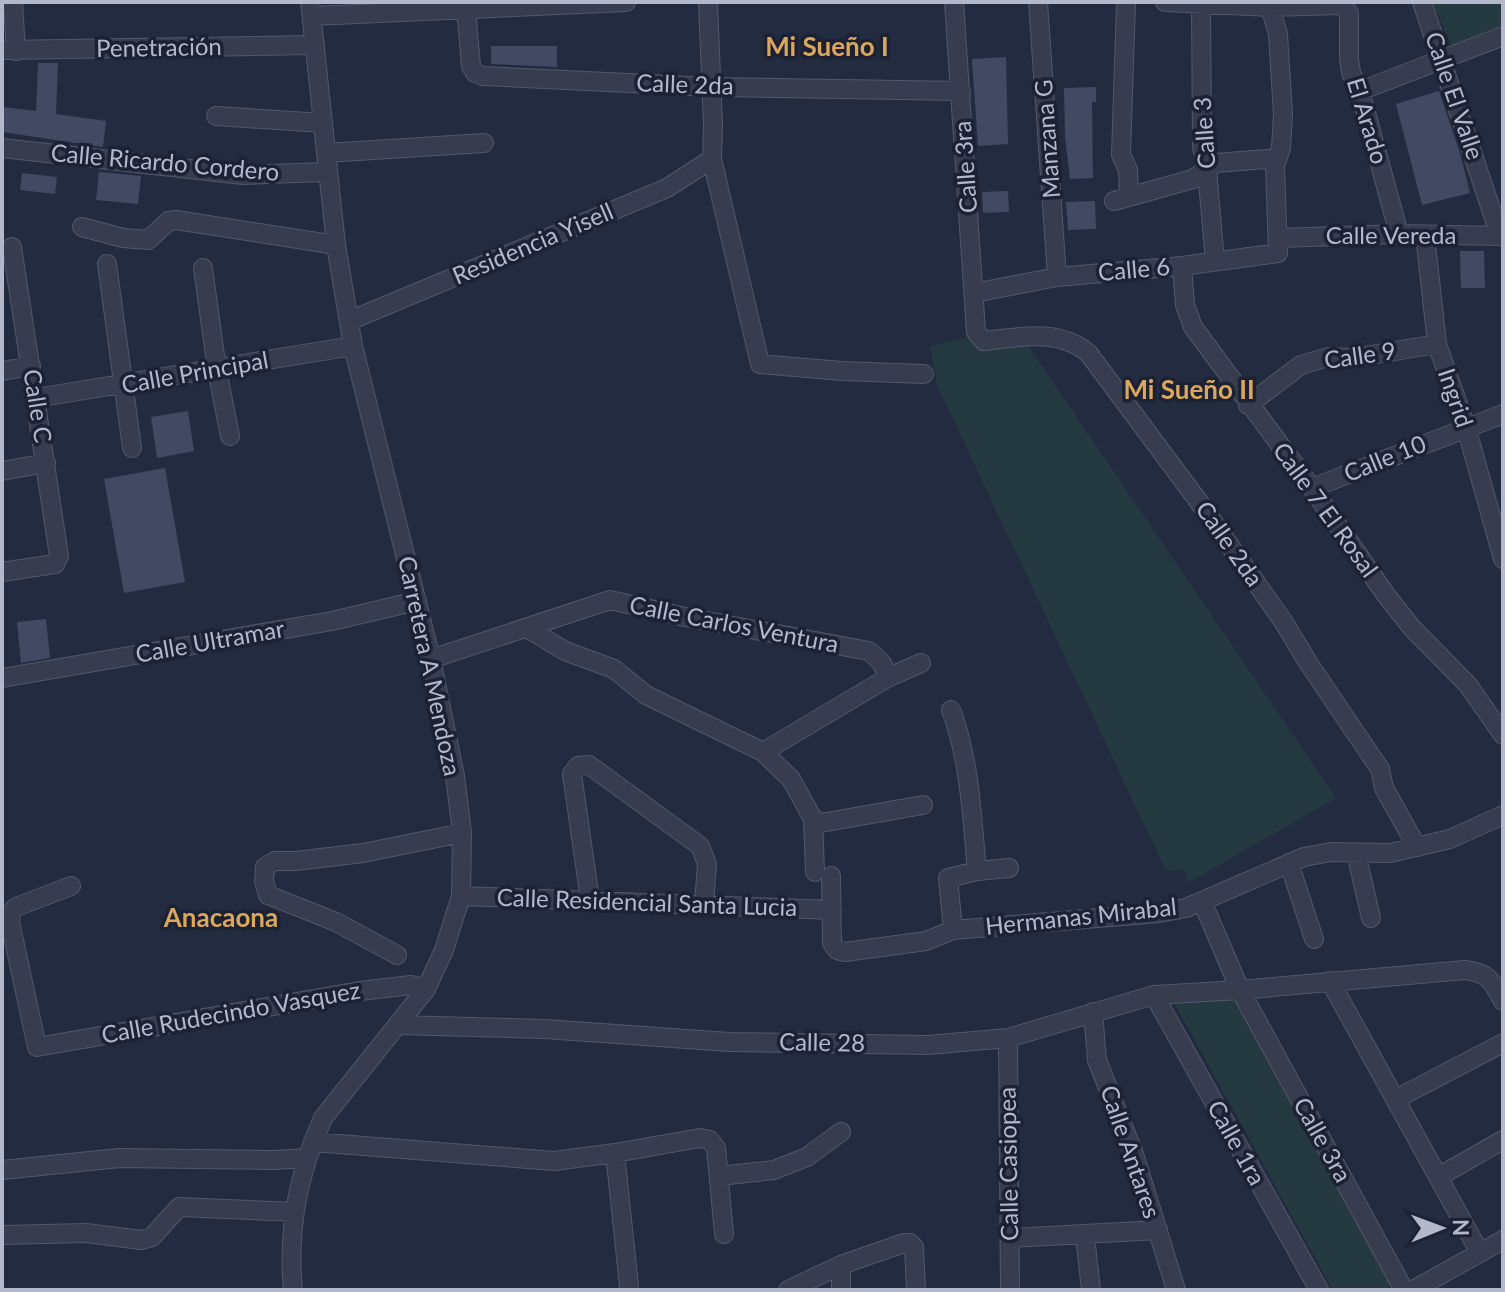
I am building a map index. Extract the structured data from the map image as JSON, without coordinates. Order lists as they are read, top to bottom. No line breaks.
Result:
{"streets":{"street":["Penetración","Calle 2da","Calle El Valle","El Arado","Calle 3","Manzana G","Calle Ricardo Cordero","Calle 3ra","Calle Vereda","Residencia Yisell","Calle 6","Calle 9","Calle Principal","Ingrid","Calle C","Calle 10","Calle 7 El Rosal","Calle Carlos Ventura","Calle Ultramar","Carretera A Mendoza","Calle Residencial Santa Lucia","Hermanas Mirabal","Calle Rudecindo Vasquez","Calle 28","Calle 1ra","Calle Antares","Calle Casiopea"]},"crossings":[["Penetración","Carretera A Mendoza"],["Calle 2da","Calle 3ra"],["Calle 2da","Hermanas Mirabal"],["Calle El Valle","Calle Vereda"],["El Arado","Calle Vereda"],["Calle 3","Calle 6"],["Manzana G","Calle 6"],["Calle Ricardo Cordero","Carretera A Mendoza"],["Calle 3ra","Calle 6"],["Calle 3ra","Hermanas Mirabal"],["Calle 3ra","Calle 28"],["Calle Vereda","Calle 6"],["Calle Vereda","Ingrid"],["Residencia Yisell","Carretera A Mendoza"],["Calle 6","Calle 7 El Rosal"],["Calle 9","Ingrid"],["Calle 9","Calle 7 El Rosal"],["Calle Principal","Calle C"],["Calle Principal","Carretera A Mendoza"],["Ingrid","Calle 10"],["Calle 10","Calle 7 El Rosal"],["Calle Carlos Ventura","Carretera A Mendoza"],["Calle Ultramar","Carretera A Mendoza"],["Carretera A Mendoza","Calle Residencial Santa Lucia"],["Carretera A Mendoza","Calle Rudecindo Vasquez"],["Carretera A Mendoza","Calle 28"],["Calle Residencial Santa Lucia","Hermanas Mirabal"],["Calle 28","Calle 1ra"],["Calle 28","Calle Antares"],["Calle 28","Calle Casiopea"]],"districts":["Mi Sueño I","Mi Sueño II","Anacaona"],"north":"right"}
